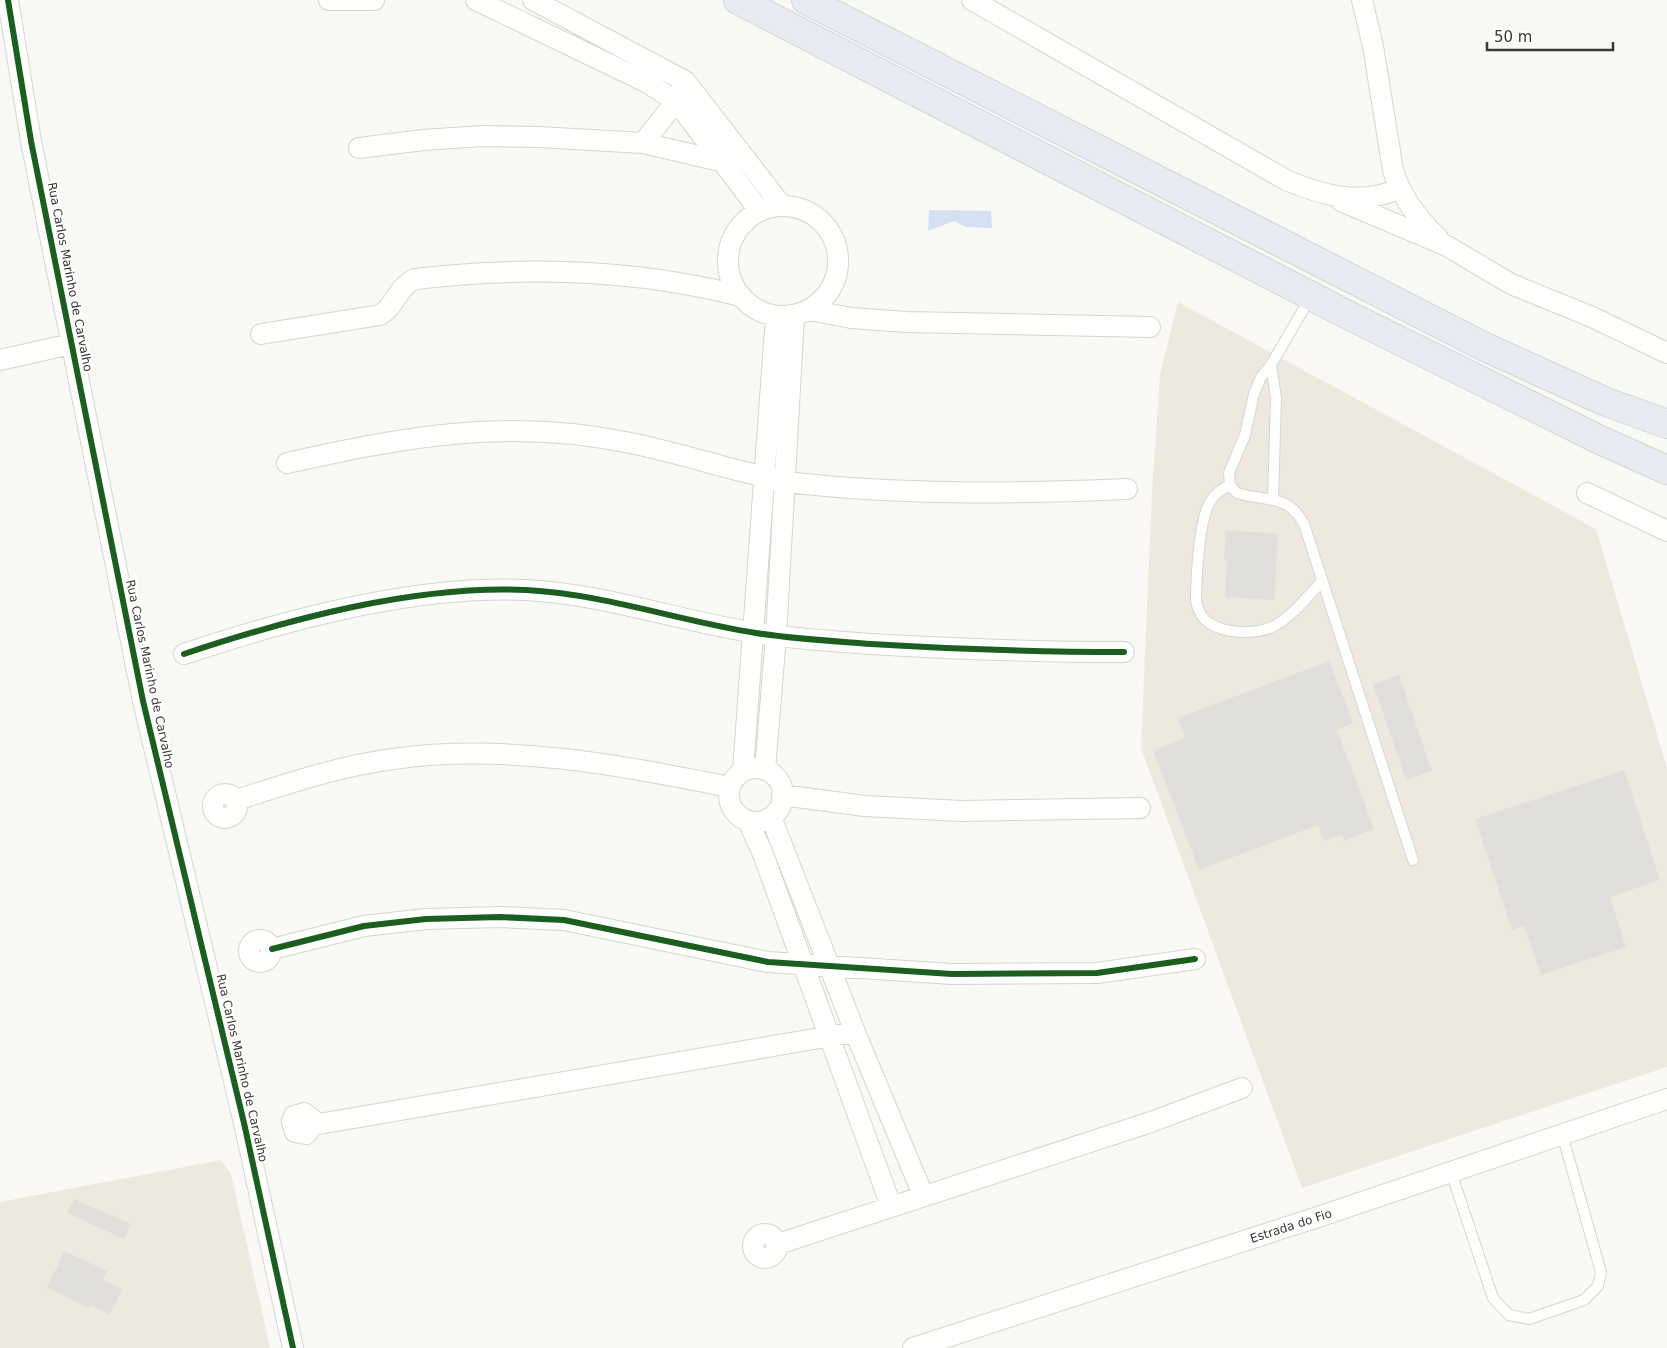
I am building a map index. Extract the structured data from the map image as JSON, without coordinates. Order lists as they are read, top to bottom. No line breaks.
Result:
{"streets":{"street":["Rua Carlos Marinho de Carvalho","Estrada do Fio"]},"scale_bar":"50 m"}
